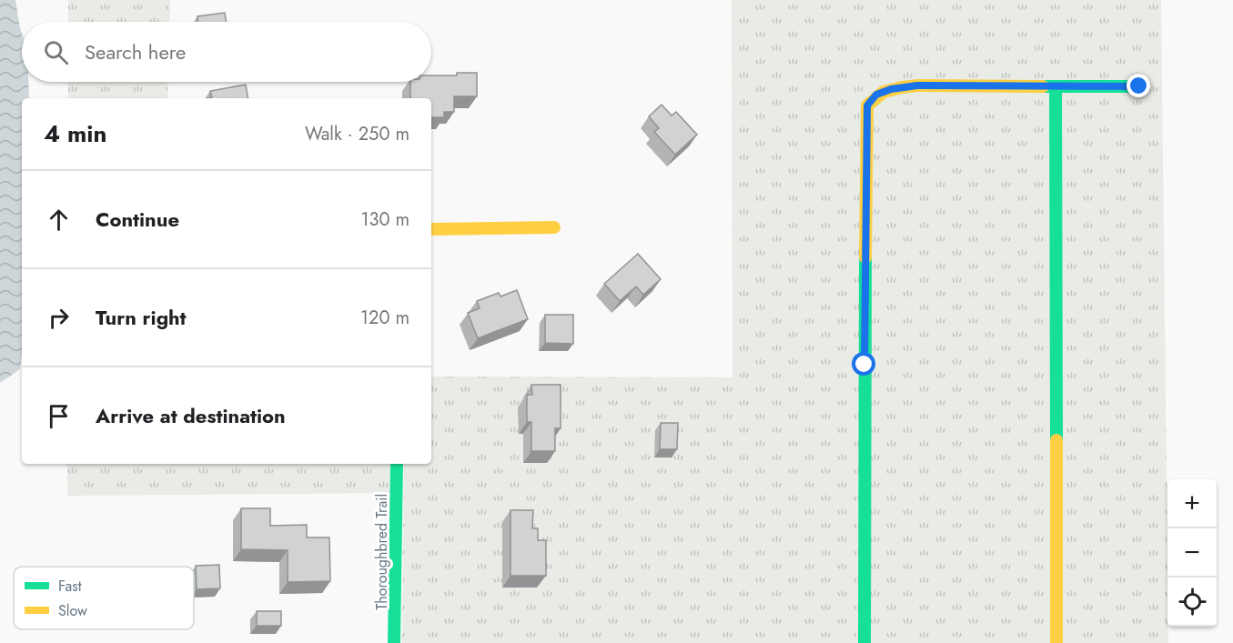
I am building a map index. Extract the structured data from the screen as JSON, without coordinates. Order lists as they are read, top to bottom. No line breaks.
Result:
{"streets":{"street":["Thoroughbred Trail"]},"legend":["Fast","Slow"],"page":{"search":"Search here","heading":["4 min","Walk · 250 m"],"list":[["Continue","130 m"],["Turn right","120 m"],"Arrive at destination"],"map_buttons":["+","−"]}}
